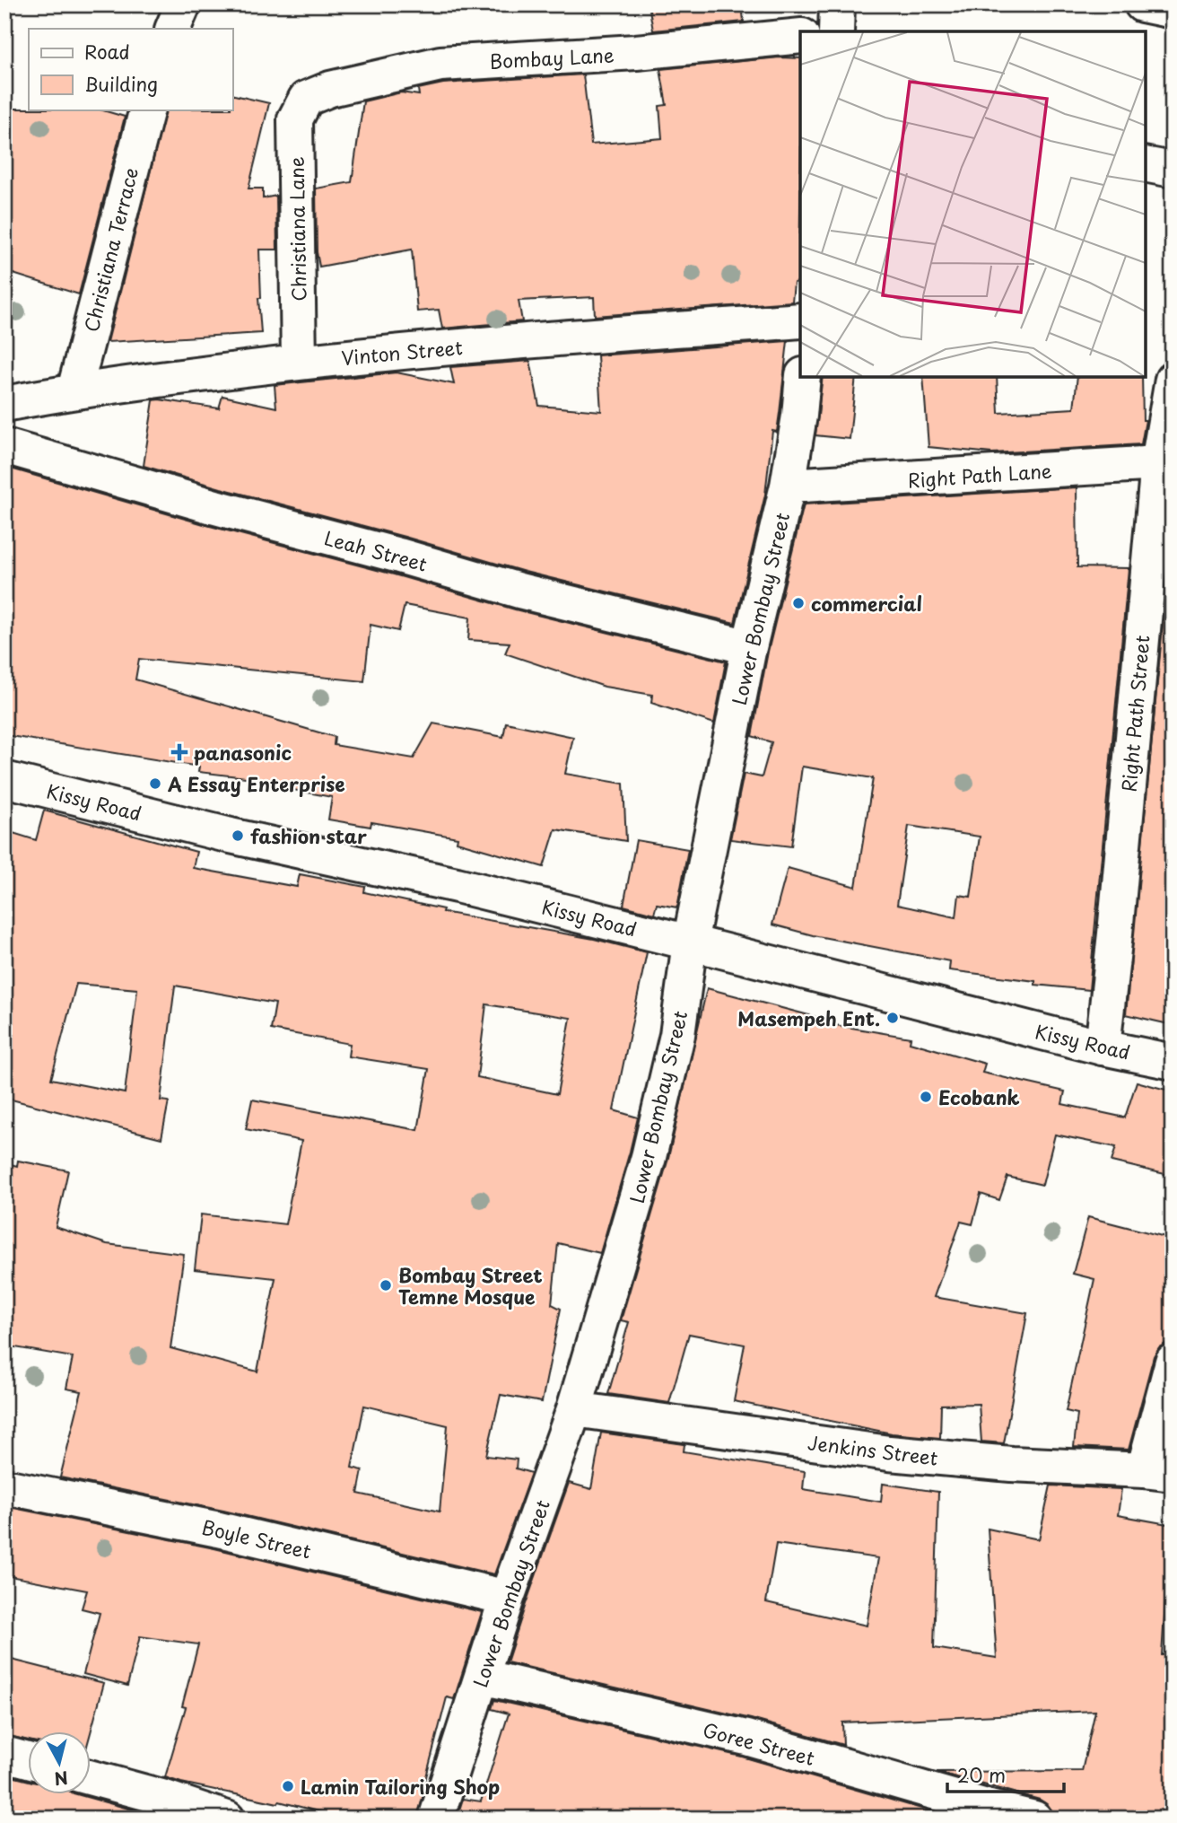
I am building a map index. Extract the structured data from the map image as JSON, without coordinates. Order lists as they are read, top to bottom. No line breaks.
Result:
{"streets":{"street":["Bombay Lane","Christiana Lane","Christiana Terrace","Vinton Street","Right Path Lane","Leah Street","Lower Bombay Street","Right Path Street","Kissy Road","Jenkins Street","Boyle Street","Goree Street"]},"crossings":[["Bombay Lane","Christiana Lane"],["Christiana Lane","Vinton Street"],["Christiana Terrace","Vinton Street"],["Right Path Lane","Lower Bombay Street"],["Right Path Lane","Right Path Street"],["Leah Street","Lower Bombay Street"],["Lower Bombay Street","Kissy Road"],["Lower Bombay Street","Jenkins Street"],["Lower Bombay Street","Boyle Street"],["Lower Bombay Street","Goree Street"],["Right Path Street","Kissy Road"]],"places":{"other":["commercial","A Essay Enterprise","fashion star","Masempeh Ent.","Ecobank","Bombay Street Temne Mosque","Lamin Tailoring Shop"],"health":["panasonic"]},"legend":["Road","Building"],"scale_bar":"20 m","north":"bottom"}
